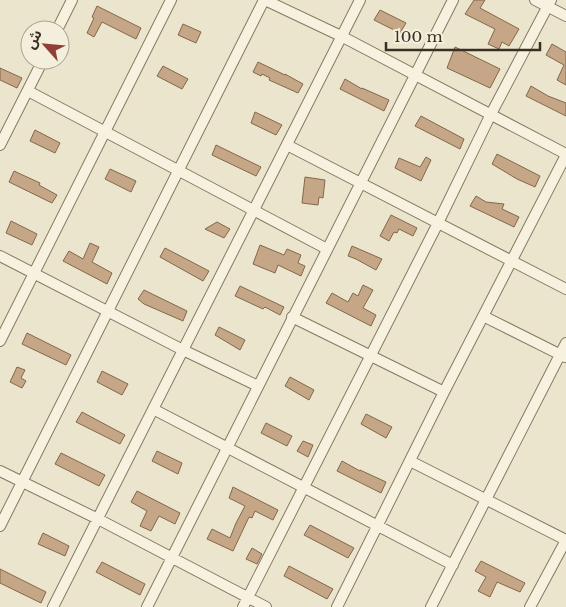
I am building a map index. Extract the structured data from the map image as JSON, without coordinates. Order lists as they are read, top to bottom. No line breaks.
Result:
{"scale_bar":"100 m","north":"top left"}
